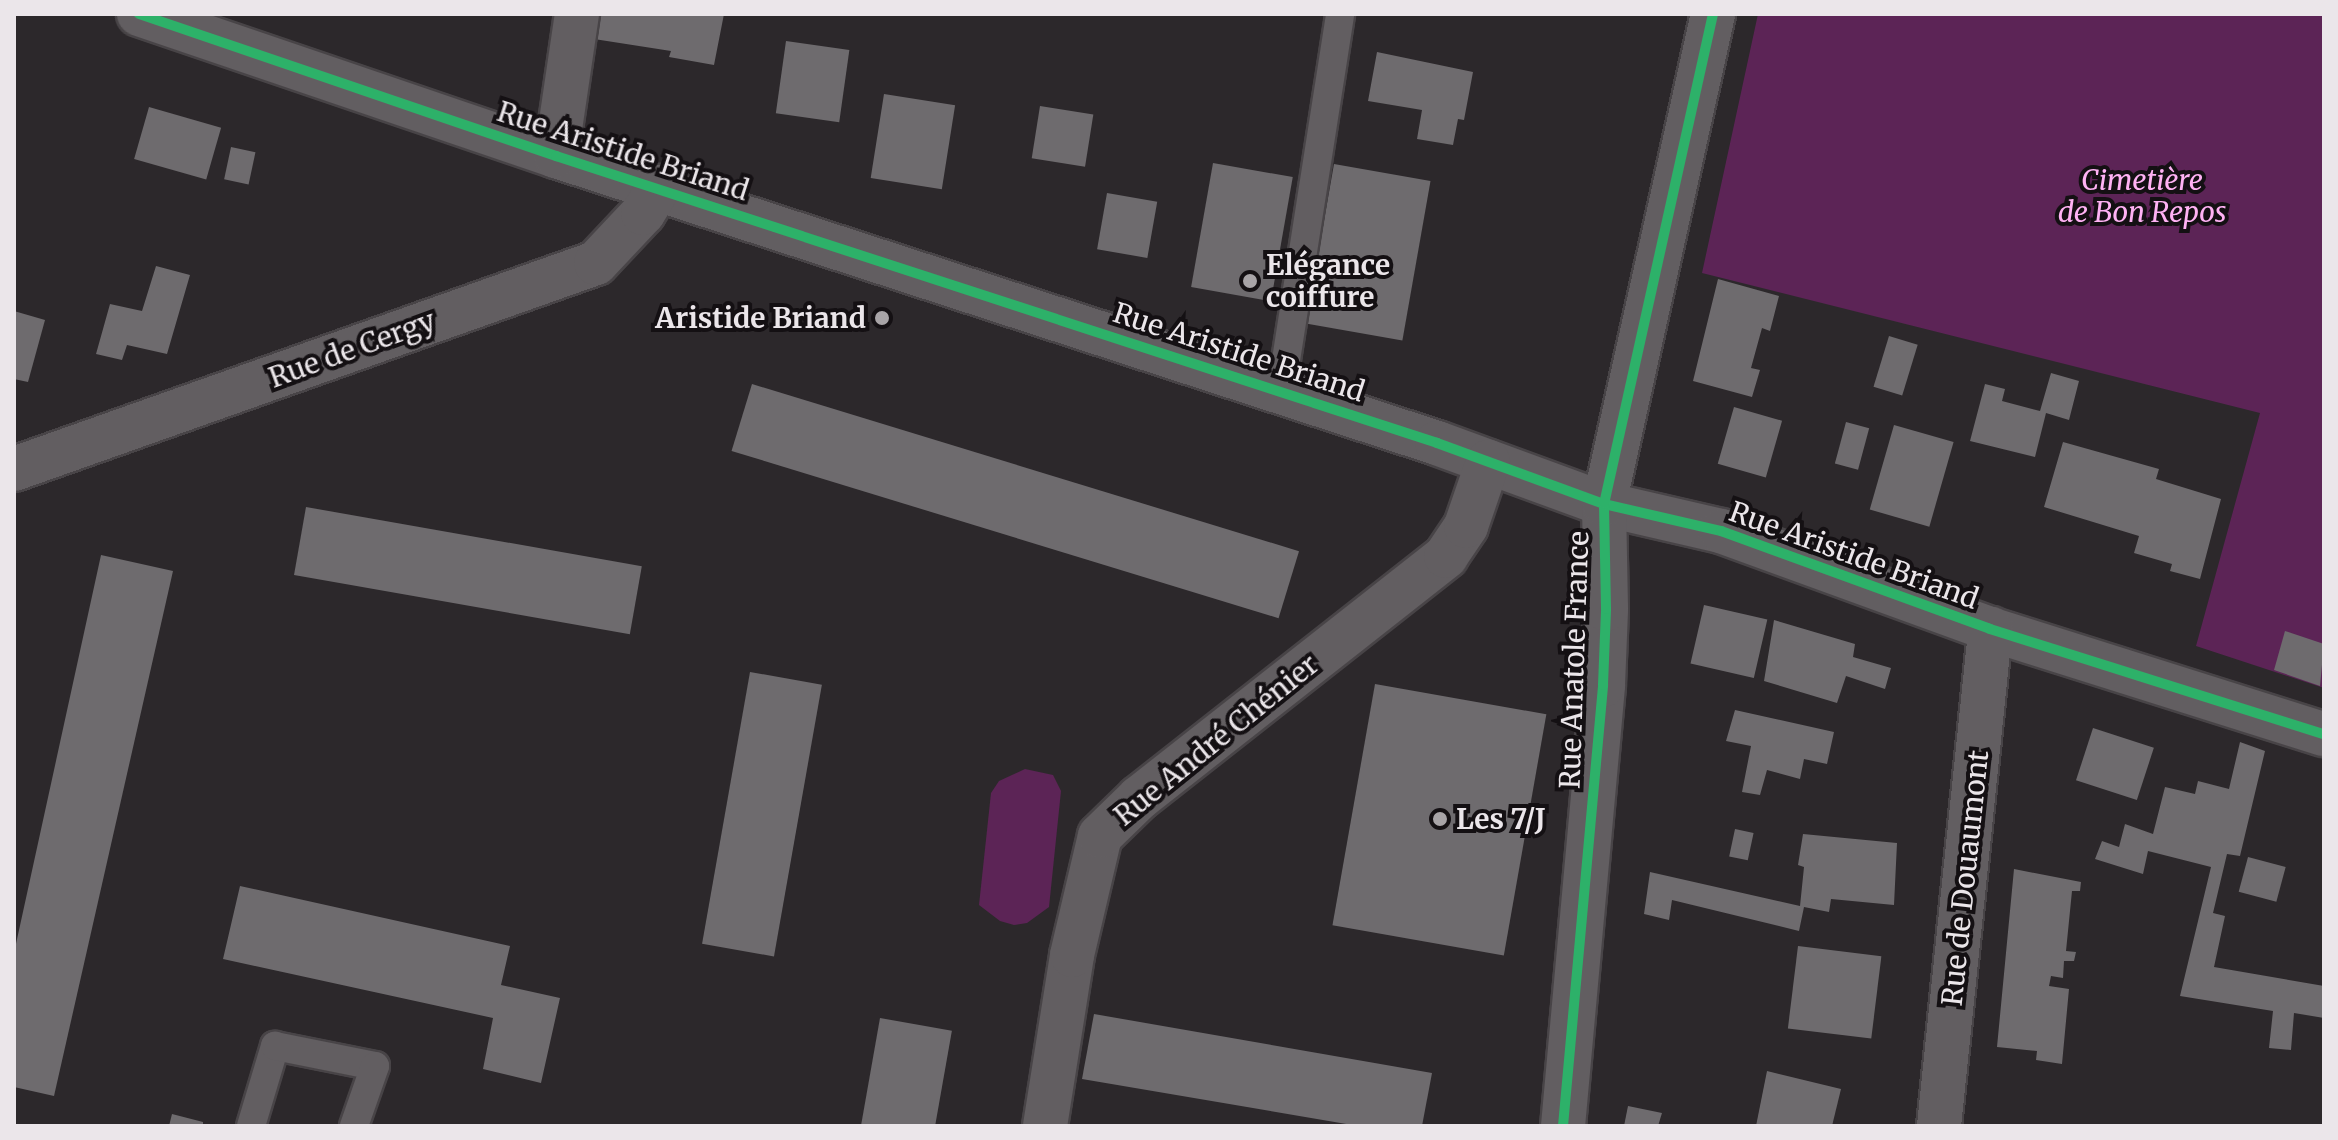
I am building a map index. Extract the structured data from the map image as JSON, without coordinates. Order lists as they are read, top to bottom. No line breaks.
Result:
{"streets":{"street":["Rue Aristide Briand","Rue de Cergy","Rue Anatole France","Rue André Chénier","Rue de Douaumont"]},"crossings":[["Rue Aristide Briand","Rue de Cergy"],["Rue Aristide Briand","Rue Anatole France"],["Rue Aristide Briand","Rue André Chénier"],["Rue Aristide Briand","Rue de Douaumont"]],"parks":["Cimetière de Bon Repos"],"places":["Elégance coiffure","Aristide Briand","Les 7/J"]}
